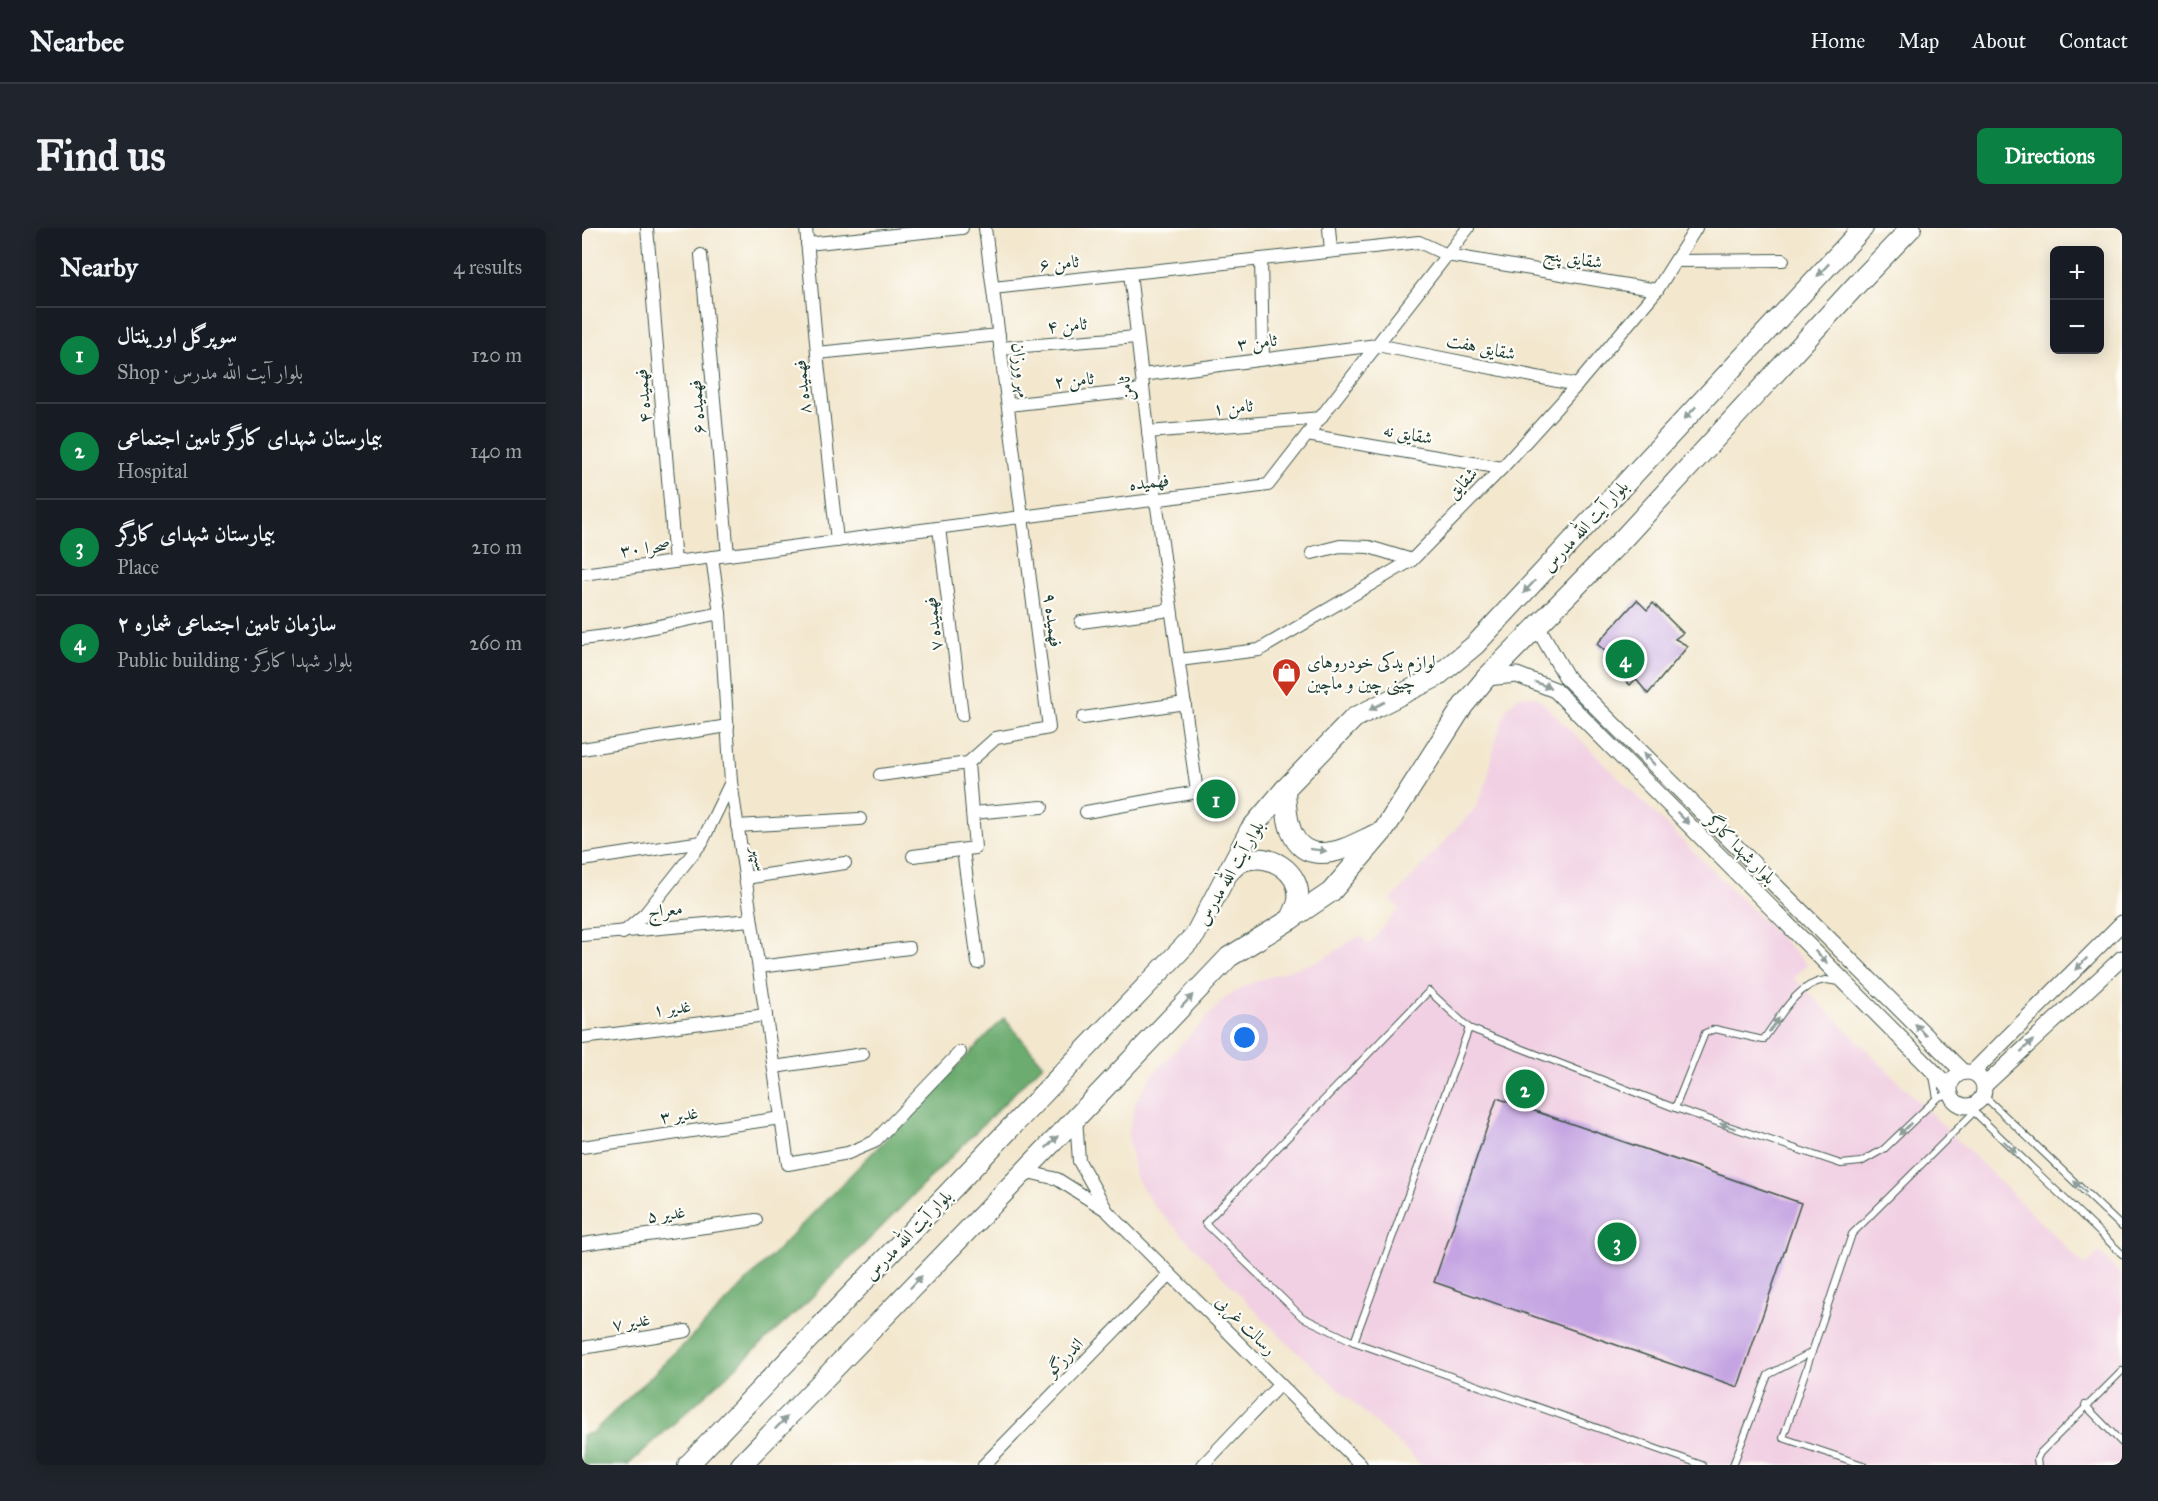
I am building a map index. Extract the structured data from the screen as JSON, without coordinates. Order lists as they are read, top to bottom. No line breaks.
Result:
{"streets":{"main road":["بلوار آیت الله مدرس"],"street":["شقایق پنج","ثامن ۶","ثامن ۴","ثامن ۳","شقایق هفت","مهر ورزان","ثامن ۲","فهمیده ۸","ثامن","فهمیده ۴","فهمیده ۶","ثامن ۱","شقایق نه","فهمیده","شقایق","صحرا ۳۰","فهمیده ۹","فهمیده ۷","بلوار شهدا کارگر","سپهر","معراج","غدیر ۱","غدیر ۳","غدیر ۵","غدیر ۷","رسالت غربی","اندرزگو"]},"crossings":[["شقایق پنج","ثامن ۶"],["شقایق پنج","فهمیده"],["شقایق پنج","شقایق"],["ثامن ۶","مهر ورزان"],["ثامن ۶","ثامن"],["ثامن ۴","مهر ورزان"],["ثامن ۴","ثامن"],["ثامن ۳","شقایق هفت"],["ثامن ۳","ثامن"],["ثامن ۳","فهمیده"],["شقایق هفت","فهمیده"],["شقایق هفت","شقایق"],["مهر ورزان","ثامن ۲"],["مهر ورزان","فهمیده"],["مهر ورزان","فهمیده ۹"],["ثامن ۲","ثامن"],["فهمیده ۸","فهمیده"],["ثامن","ثامن ۱"],["ثامن","فهمیده"],["ثامن","شقایق"],["فهمیده ۴","صحرا ۳۰"],["فهمیده ۶","فهمیده"],["ثامن ۱","فهمیده"],["شقایق نه","فهمیده"],["شقایق نه","شقایق"],["فهمیده","صحرا ۳۰"],["فهمیده","فهمیده ۹"],["فهمیده","فهمیده ۷"],["فهمیده","سپهر"],["بلوار آیت الله مدرس","بلوار شهدا کارگر"],["بلوار آیت الله مدرس","رسالت غربی"],["صحرا ۳۰","سپهر"],["سپهر","معراج"],["سپهر","غدیر ۱"],["سپهر","غدیر ۳"],["رسالت غربی","اندرزگو"]],"places":{"shop":["لوازم یدکی خودروهای چینی چین و ماچین"]},"page":{"header":"Nearbee","nav":["Home","Map","About","Contact"],"buttons":"Directions","title":"Find us","heading":["Nearby","4 results"],"map_buttons":["+","−"],"list":[{"mark":"1","name":"سوپرگل اورینتال","note":"Shop · بلوار آیت الله مدرس","value":"120 m"},{"mark":"2","name":"بیمارستان شهدای کارگر تامین اجتماعی","note":"Hospital","value":"140 m"},{"mark":"3","name":"بیمارستان شهدای کارگر","note":"Place","value":"210 m"},{"mark":"4","name":"سازمان تامین اجتماعی شماره ۲","note":"Public building · بلوار شهدا کارگر","value":"260 m"}],"pins":["4","1","2","3"]}}
